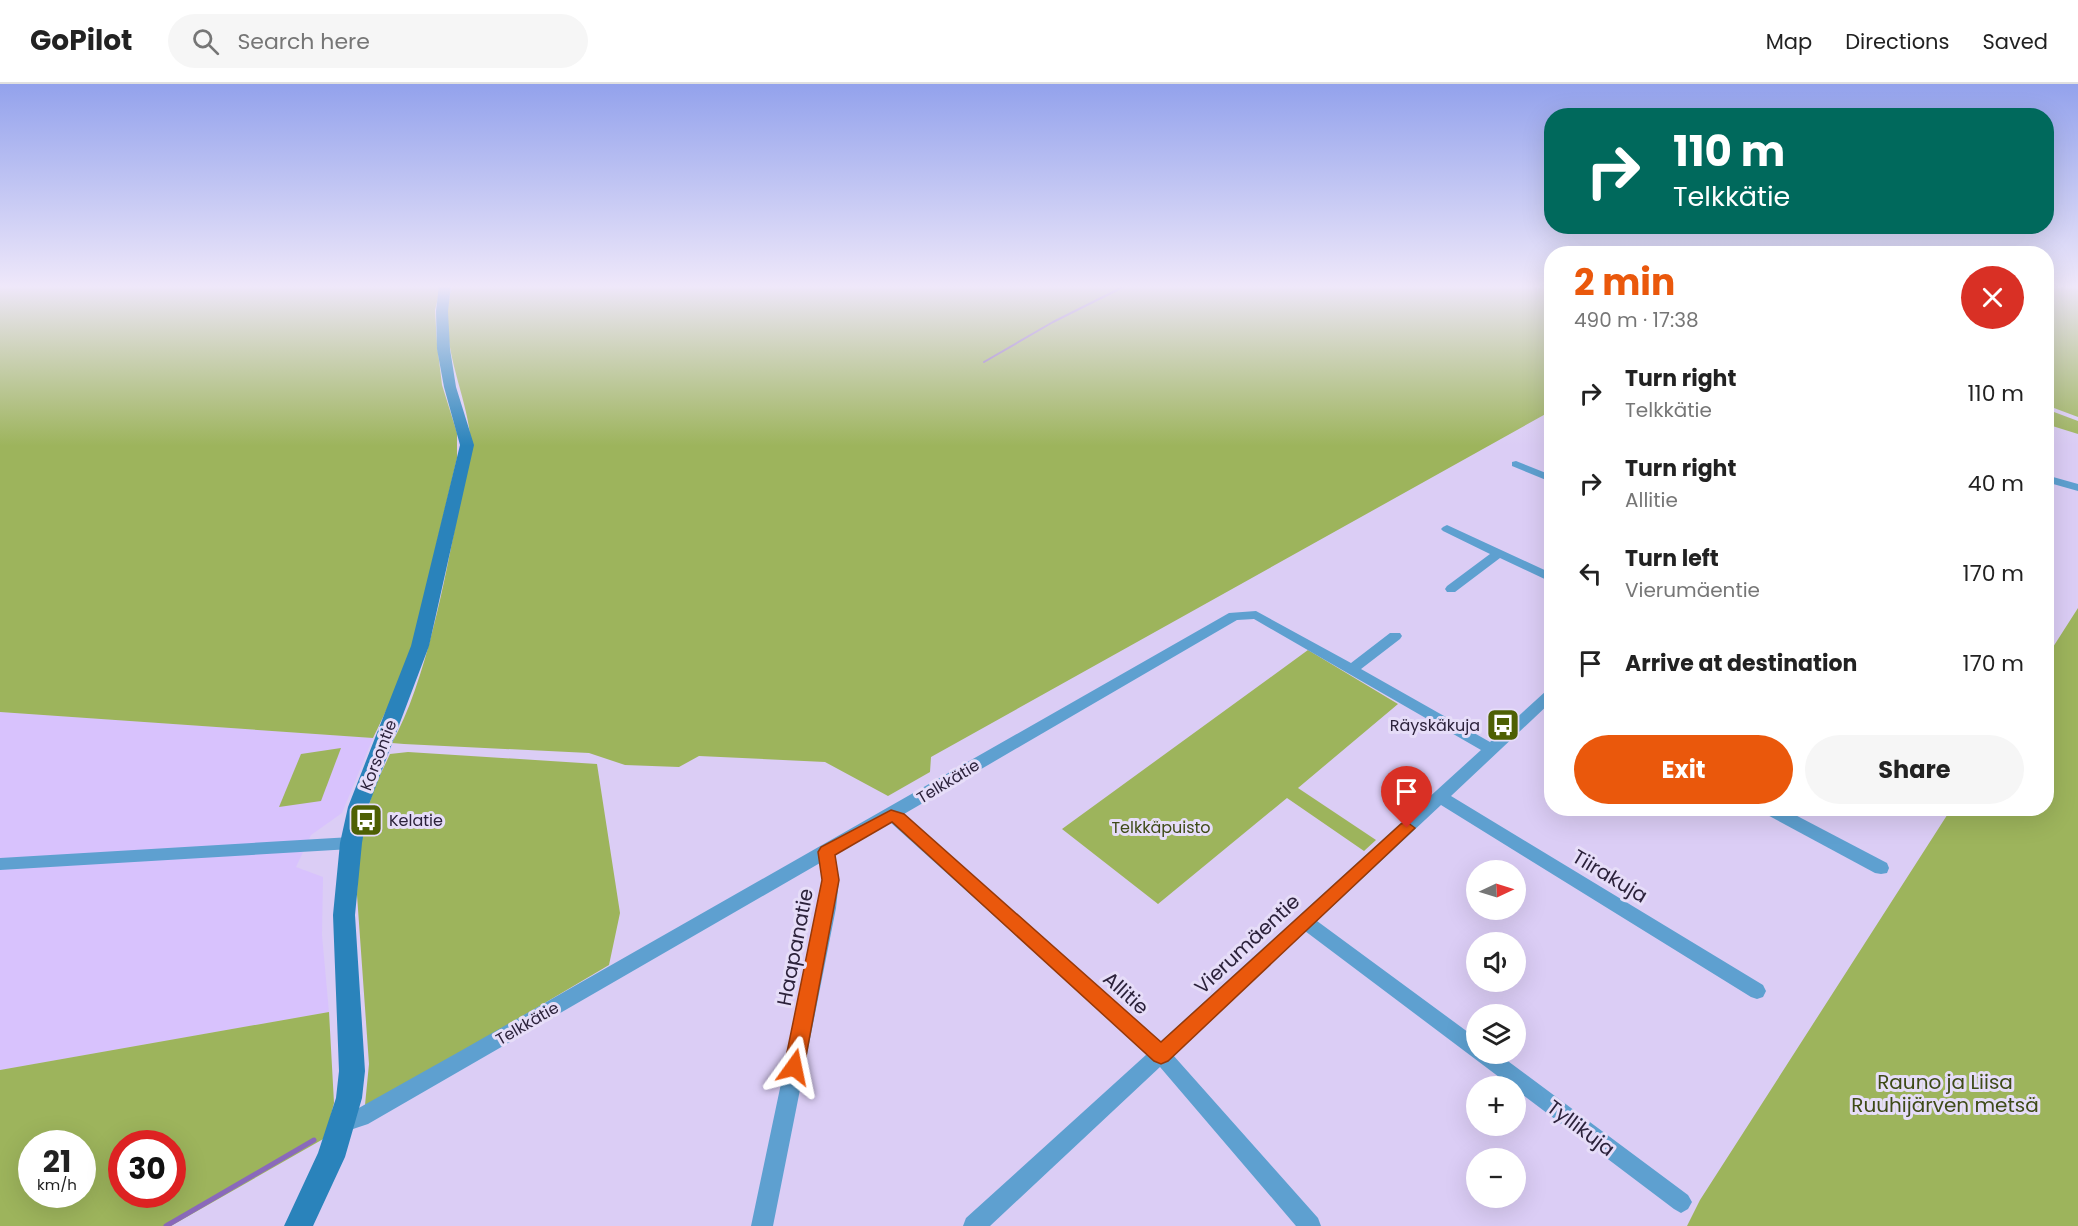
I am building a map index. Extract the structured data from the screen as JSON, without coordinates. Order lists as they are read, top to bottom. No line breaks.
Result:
{"streets":{"main road":["Korsontie"],"street":["Telkkätie","Tiirakuja","Vierumäentie","Haapanatie","Allitie","Tyllikuja"]},"crossings":[["Korsontie","Telkkätie"],["Telkkätie","Vierumäentie"],["Telkkätie","Haapanatie"],["Telkkätie","Allitie"],["Tiirakuja","Vierumäentie"],["Vierumäentie","Allitie"]],"parks":["Telkkäpuisto","Rauno ja Liisa Ruuhijärven metsä"],"places":{"bus stop":["Räyskäkuja","Kelatie"]},"north":"right","page":{"header":"GoPilot","search":"Search here","nav":["Map","Directions","Saved"],"turn":["110 m","Telkkätie"],"heading":["2 min","490 m · 17:38"],"list":[{"name":"Turn right","note":"Telkkätie","value":"110 m"},{"name":"Turn right","note":"Allitie","value":"40 m"},{"name":"Turn left","note":"Vierumäentie","value":"170 m"},{"name":"Arrive at destination","value":"170 m"}],"buttons":["Exit","Share"],"map_buttons":["+","−"],"speed":"21 km/h","limit":"30"}}
